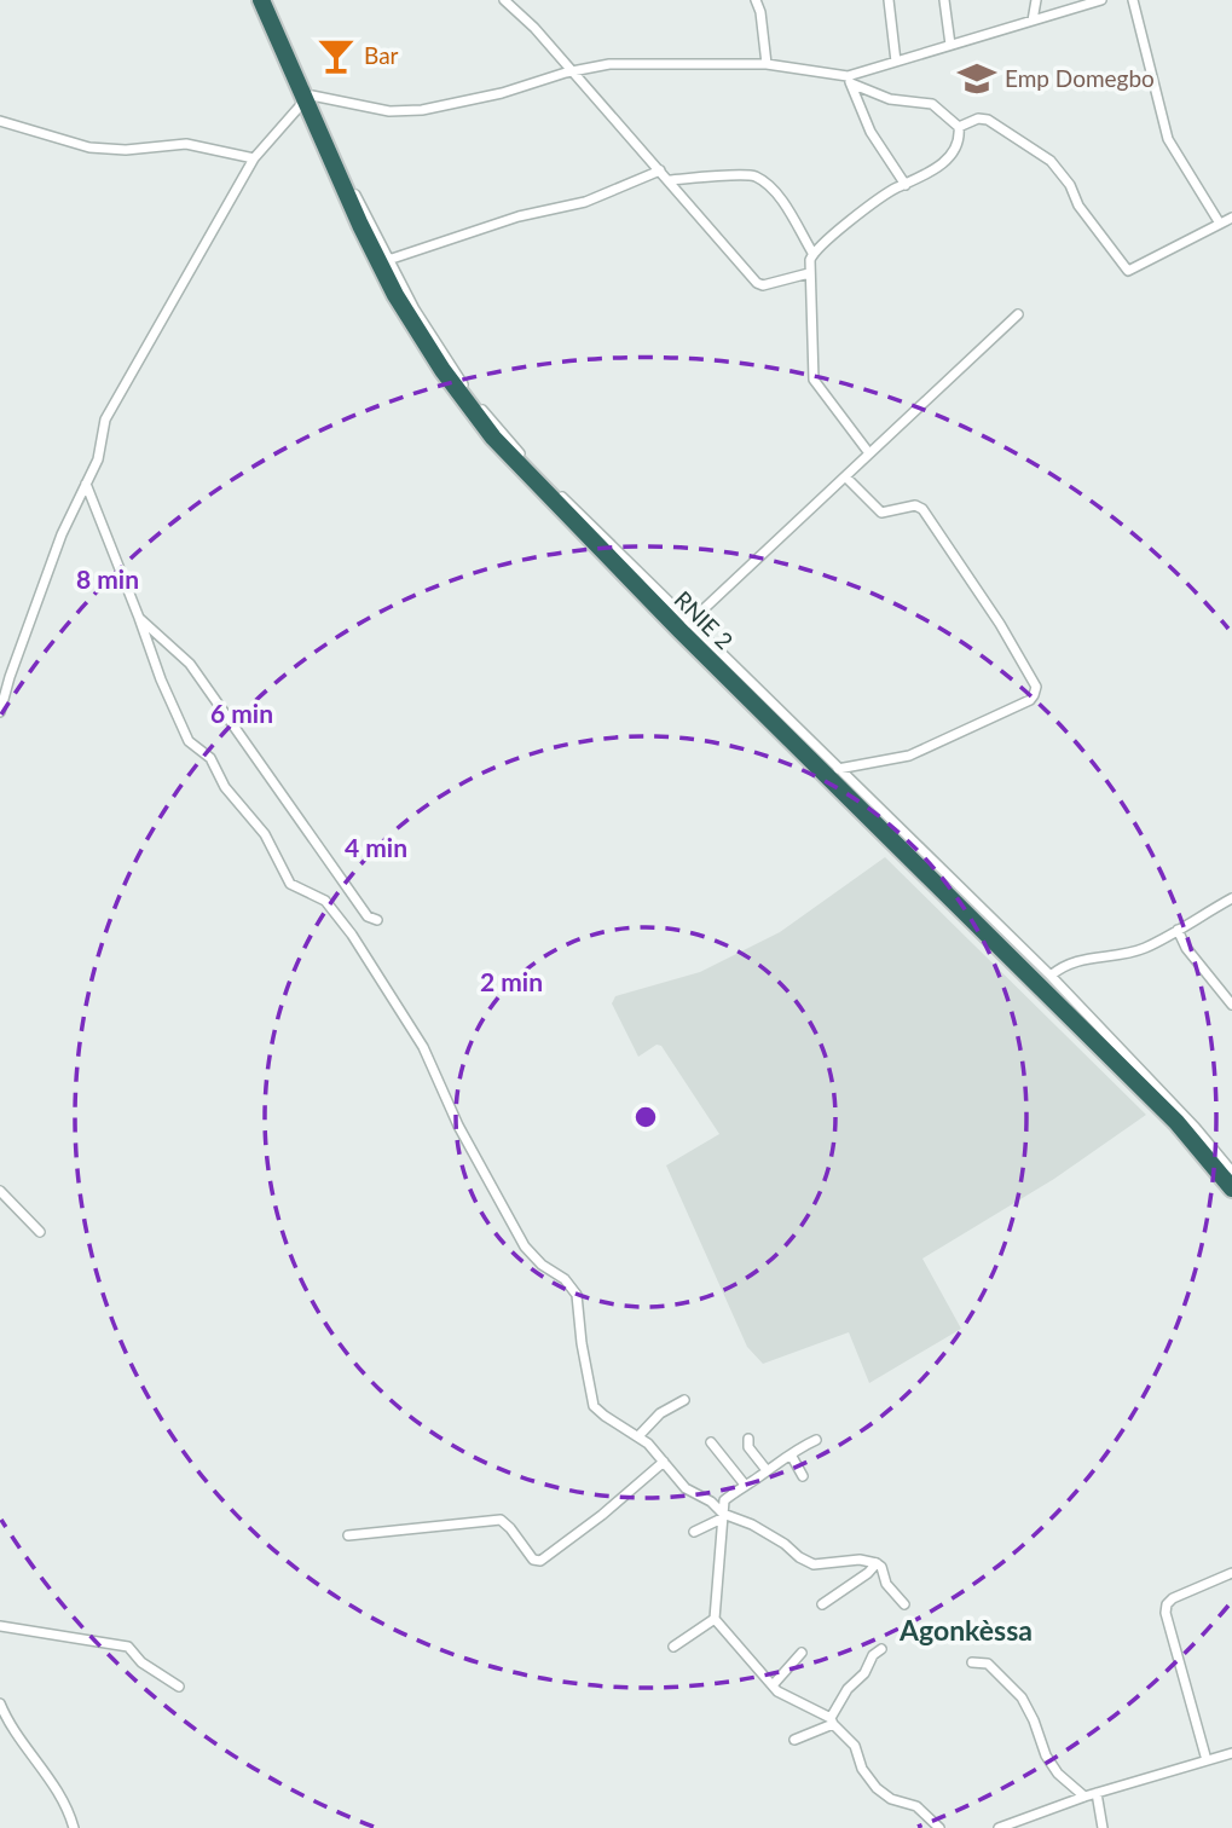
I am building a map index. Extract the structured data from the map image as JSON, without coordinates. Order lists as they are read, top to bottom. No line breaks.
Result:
{"streets":{"highway":["RNIE 2"]},"districts":["Agonkèssa"],"places":{"bar":["Bar"],"school or university":["Emp Domegbo"]},"rings":["8 min","6 min","4 min","2 min"]}
